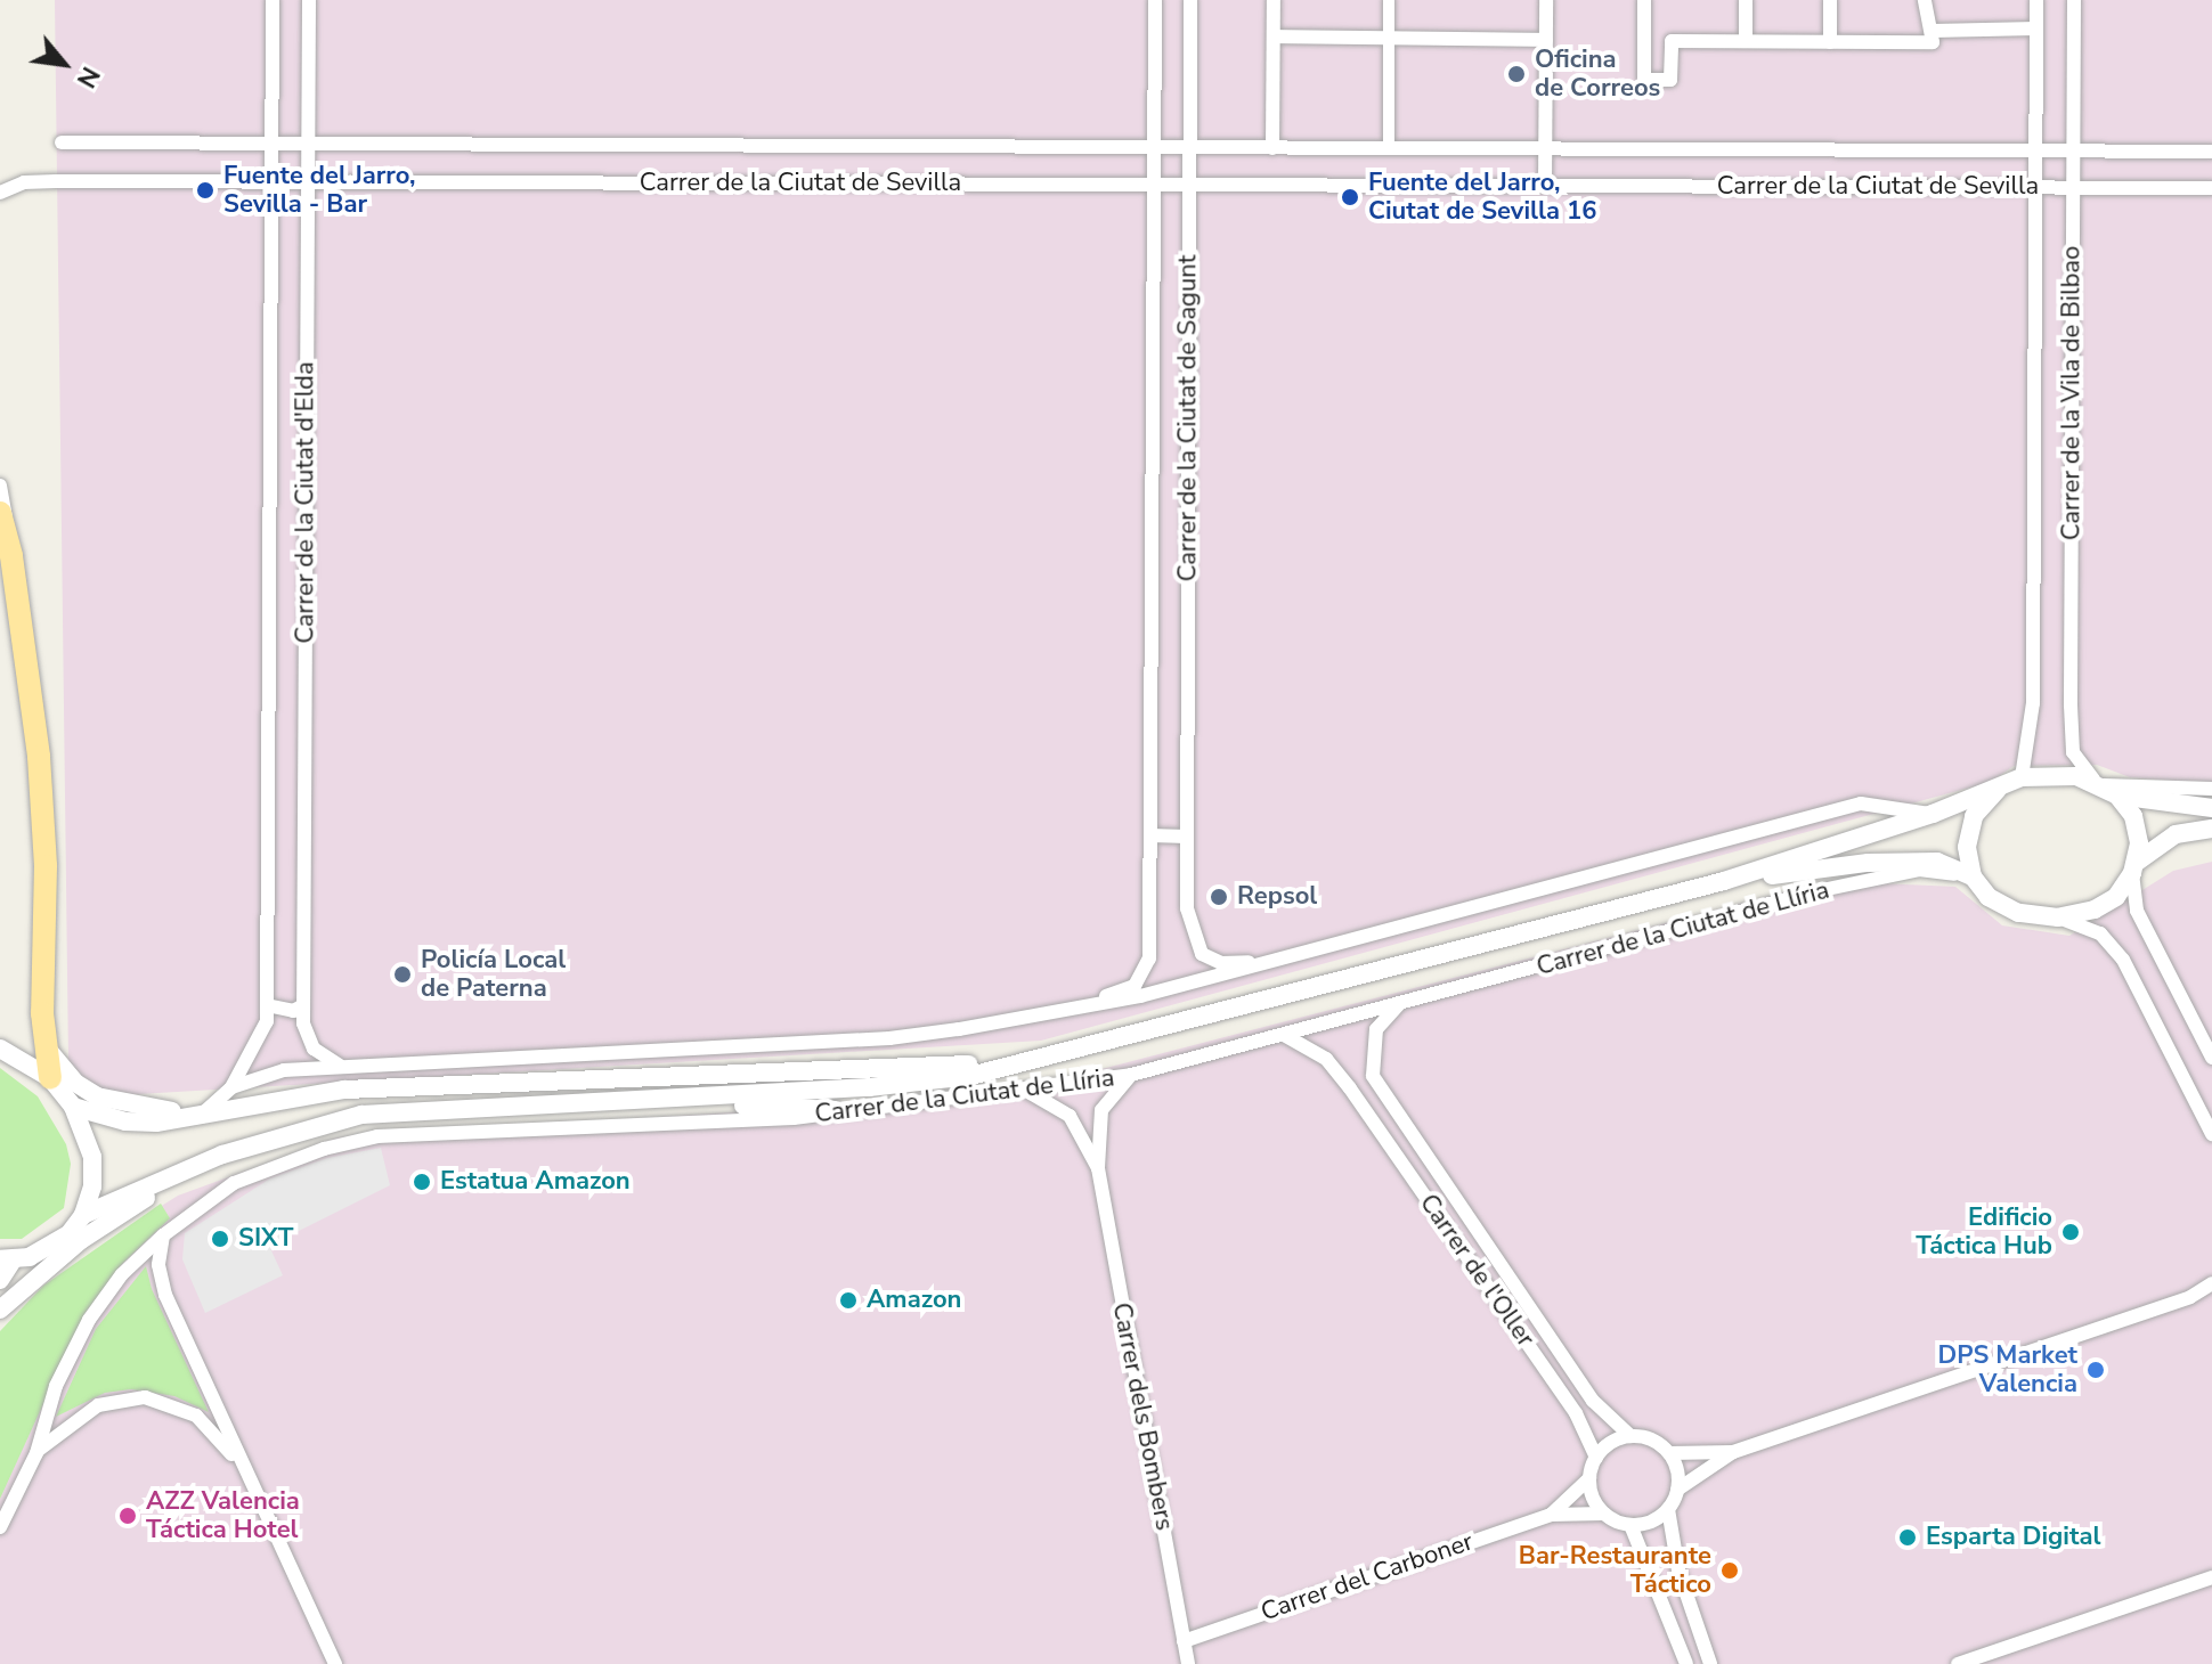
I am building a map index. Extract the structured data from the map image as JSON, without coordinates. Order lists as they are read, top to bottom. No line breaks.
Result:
{"streets":{"street":["Carrer de la Ciutat de Sevilla","Carrer de la Vila de Bilbao","Carrer de la Ciutat de Sagunt","Carrer de la Ciutat d'Elda","Carrer de la Ciutat de Llíria","Carrer de l'Oller","Carrer dels Bombers","Carrer del Carboner"]},"crossings":[["Carrer de la Ciutat de Sevilla","Carrer de la Vila de Bilbao"],["Carrer de la Ciutat de Sevilla","Carrer de la Ciutat de Sagunt"],["Carrer de la Ciutat de Sevilla","Carrer de la Ciutat d'Elda"],["Carrer de la Vila de Bilbao","Carrer de la Ciutat de Llíria"],["Carrer de la Ciutat de Sagunt","Carrer de la Ciutat de Llíria"],["Carrer de la Ciutat d'Elda","Carrer de la Ciutat de Llíria"],["Carrer de la Ciutat de Llíria","Carrer de l'Oller"],["Carrer de la Ciutat de Llíria","Carrer dels Bombers"],["Carrer de l'Oller","Carrer del Carboner"],["Carrer dels Bombers","Carrer del Carboner"]],"places":["Oficina de Correos","Fuente del Jarro, Sevilla - Bar","Fuente del Jarro, Ciutat de Sevilla 16","Repsol","Policía Local de Paterna","Estatua Amazon","Edificio Táctica Hub","SIXT","Amazon","DPS Market Valencia","AZZ Valencia Táctica Hotel","Esparta Digital","Bar-Restaurante Táctico"],"north":"bottom right"}
